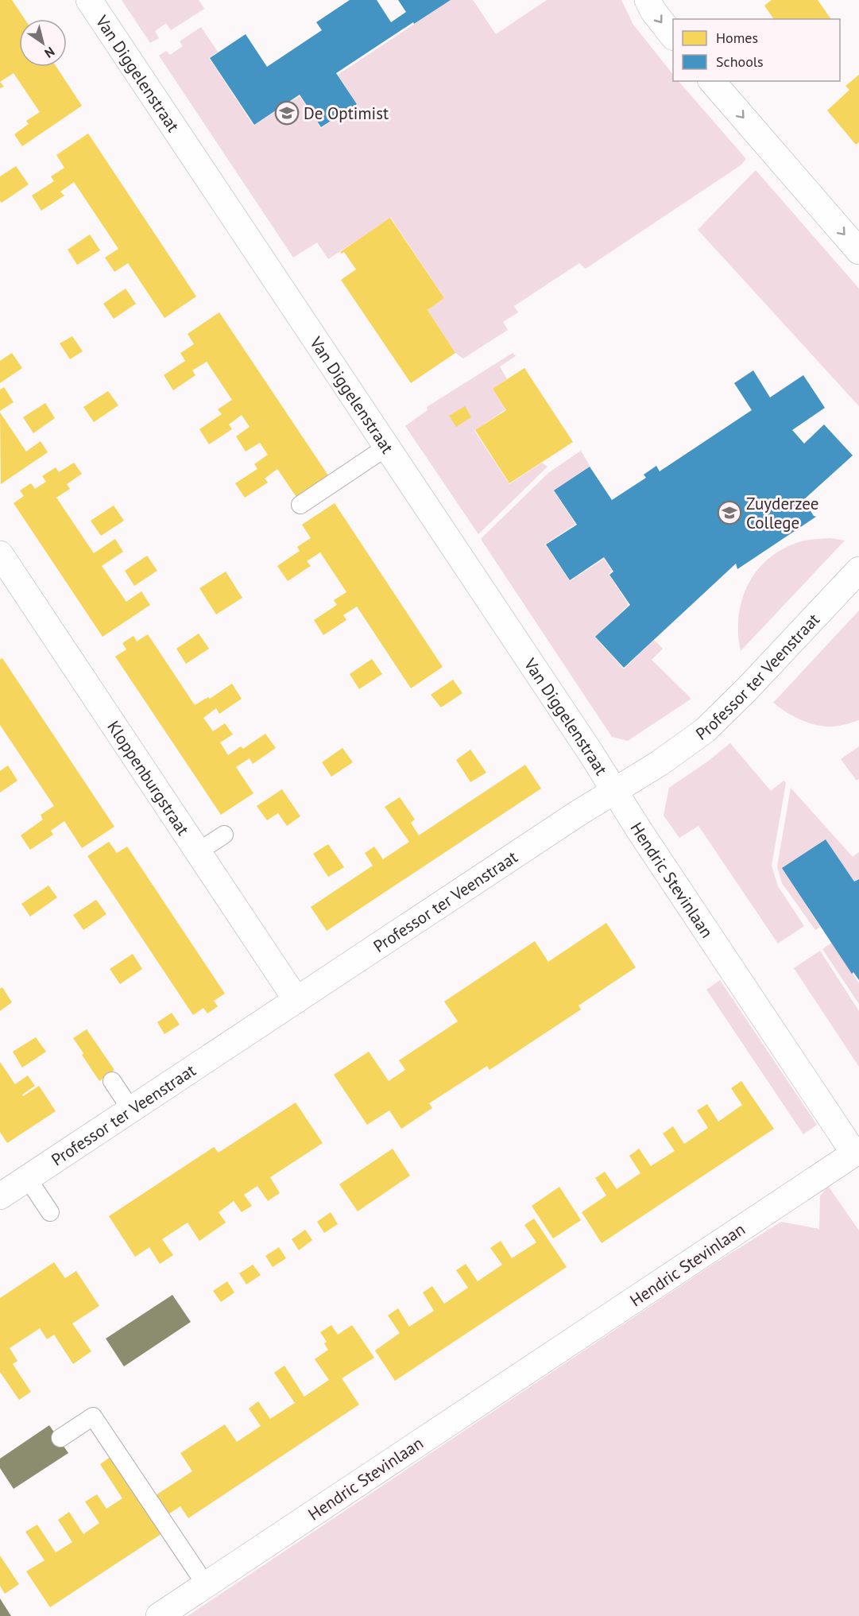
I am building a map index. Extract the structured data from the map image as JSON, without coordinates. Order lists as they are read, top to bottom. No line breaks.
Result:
{"streets":{"street":["Van Diggelenstraat","Professor ter Veenstraat","Kloppenburgstraat","Hendric Stevinlaan"]},"crossings":[["Van Diggelenstraat","Professor ter Veenstraat"],["Van Diggelenstraat","Hendric Stevinlaan"],["Professor ter Veenstraat","Kloppenburgstraat"],["Professor ter Veenstraat","Hendric Stevinlaan"]],"places":{"school or university":["De Optimist","Zuyderzee College"]},"legend":["Homes","Schools"],"north":"bottom right"}
